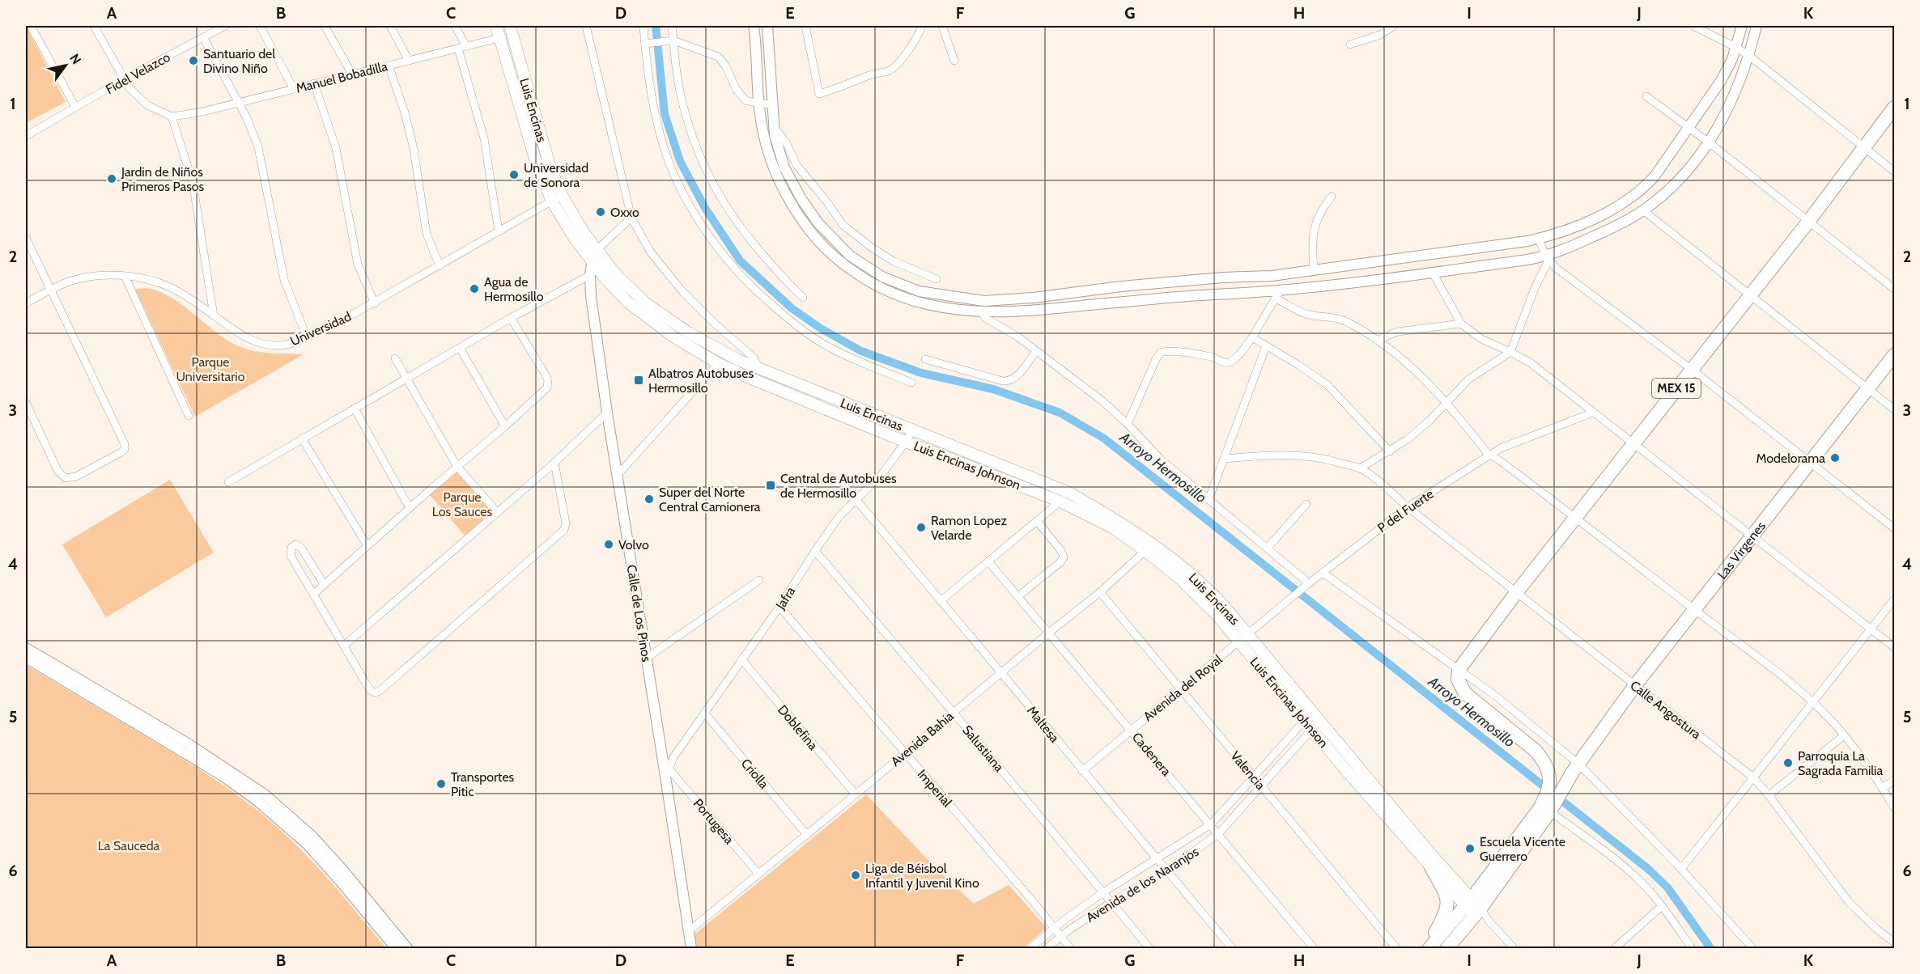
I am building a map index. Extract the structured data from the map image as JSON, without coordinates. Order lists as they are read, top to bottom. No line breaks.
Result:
{"streets":{"highway":["MEX 15","Las Virgenes"],"main road":["Luis Encinas","Luis Encinas Johnson"],"street":["Fidel Velazco","Manuel Bobadilla","Universidad","P del Fuerte","Jafra","Calle de Los Pinos","Avenida del Royal","Calle Angostura","Maltesa","Doblefina","Avenida Bahia","Salustiana","Cadenera","Valencia","Criolla","Imperial","Portugesa","Avenida de los Naranjos"]},"crossings":[["Manuel Bobadilla","Luis Encinas"],["Manuel Bobadilla","Luis Encinas Johnson"],["Luis Encinas","Universidad"],["Luis Encinas","Luis Encinas Johnson"],["Luis Encinas","P del Fuerte"],["Luis Encinas","Jafra"],["Luis Encinas","Calle de Los Pinos"],["Luis Encinas","Avenida Bahia"],["Luis Encinas","Avenida de los Naranjos"],["Universidad","Luis Encinas Johnson"],["MEX 15","Calle Angostura"],["Luis Encinas Johnson","P del Fuerte"],["Luis Encinas Johnson","Jafra"],["Luis Encinas Johnson","Calle de Los Pinos"],["Luis Encinas Johnson","Avenida del Royal"],["Luis Encinas Johnson","Avenida Bahia"],["Luis Encinas Johnson","Avenida de los Naranjos"],["P del Fuerte","Avenida del Royal"],["P del Fuerte","Calle Angostura"],["Las Virgenes","Calle Angostura"],["Jafra","Calle de Los Pinos"],["Jafra","Maltesa"],["Jafra","Doblefina"],["Jafra","Salustiana"],["Jafra","Criolla"],["Jafra","Imperial"],["Jafra","Portugesa"],["Calle de Los Pinos","Avenida Bahia"],["Calle de Los Pinos","Portugesa"],["Avenida del Royal","Maltesa"],["Avenida del Royal","Cadenera"],["Avenida del Royal","Valencia"],["Maltesa","Avenida Bahia"],["Maltesa","Avenida de los Naranjos"],["Doblefina","Avenida Bahia"],["Avenida Bahia","Salustiana"],["Avenida Bahia","Cadenera"],["Avenida Bahia","Valencia"],["Avenida Bahia","Criolla"],["Avenida Bahia","Imperial"],["Avenida Bahia","Portugesa"],["Salustiana","Avenida de los Naranjos"],["Cadenera","Avenida de los Naranjos"],["Valencia","Avenida de los Naranjos"],["Imperial","Avenida de los Naranjos"]],"water":["Arroyo Hermosillo"],"parks":["Parque Universitario","Parque Los Sauces","La Sauceda"],"places":{"other":["Santuario del Divino Niño","Universidad de Sonora","Jardin de Niños Primeros Pasos","Oxxo","Agua de Hermosillo","Modelorama","Super del Norte Central Camionera","Ramon Lopez Velarde","Volvo","Parroquia La Sagrada Familia","Transportes Pitic","Escuela Vicente Guerrero","Liga de Béisbol Infantil y Juvenil Kino"],"transit":["Albatros Autobuses Hermosillo","Central de Autobuses de Hermosillo"]},"north":"top right","grid":{"columns":["A","B","C","D","E","F","G","H","I","J","K"],"rows":["1","2","3","4","5","6"]}}
